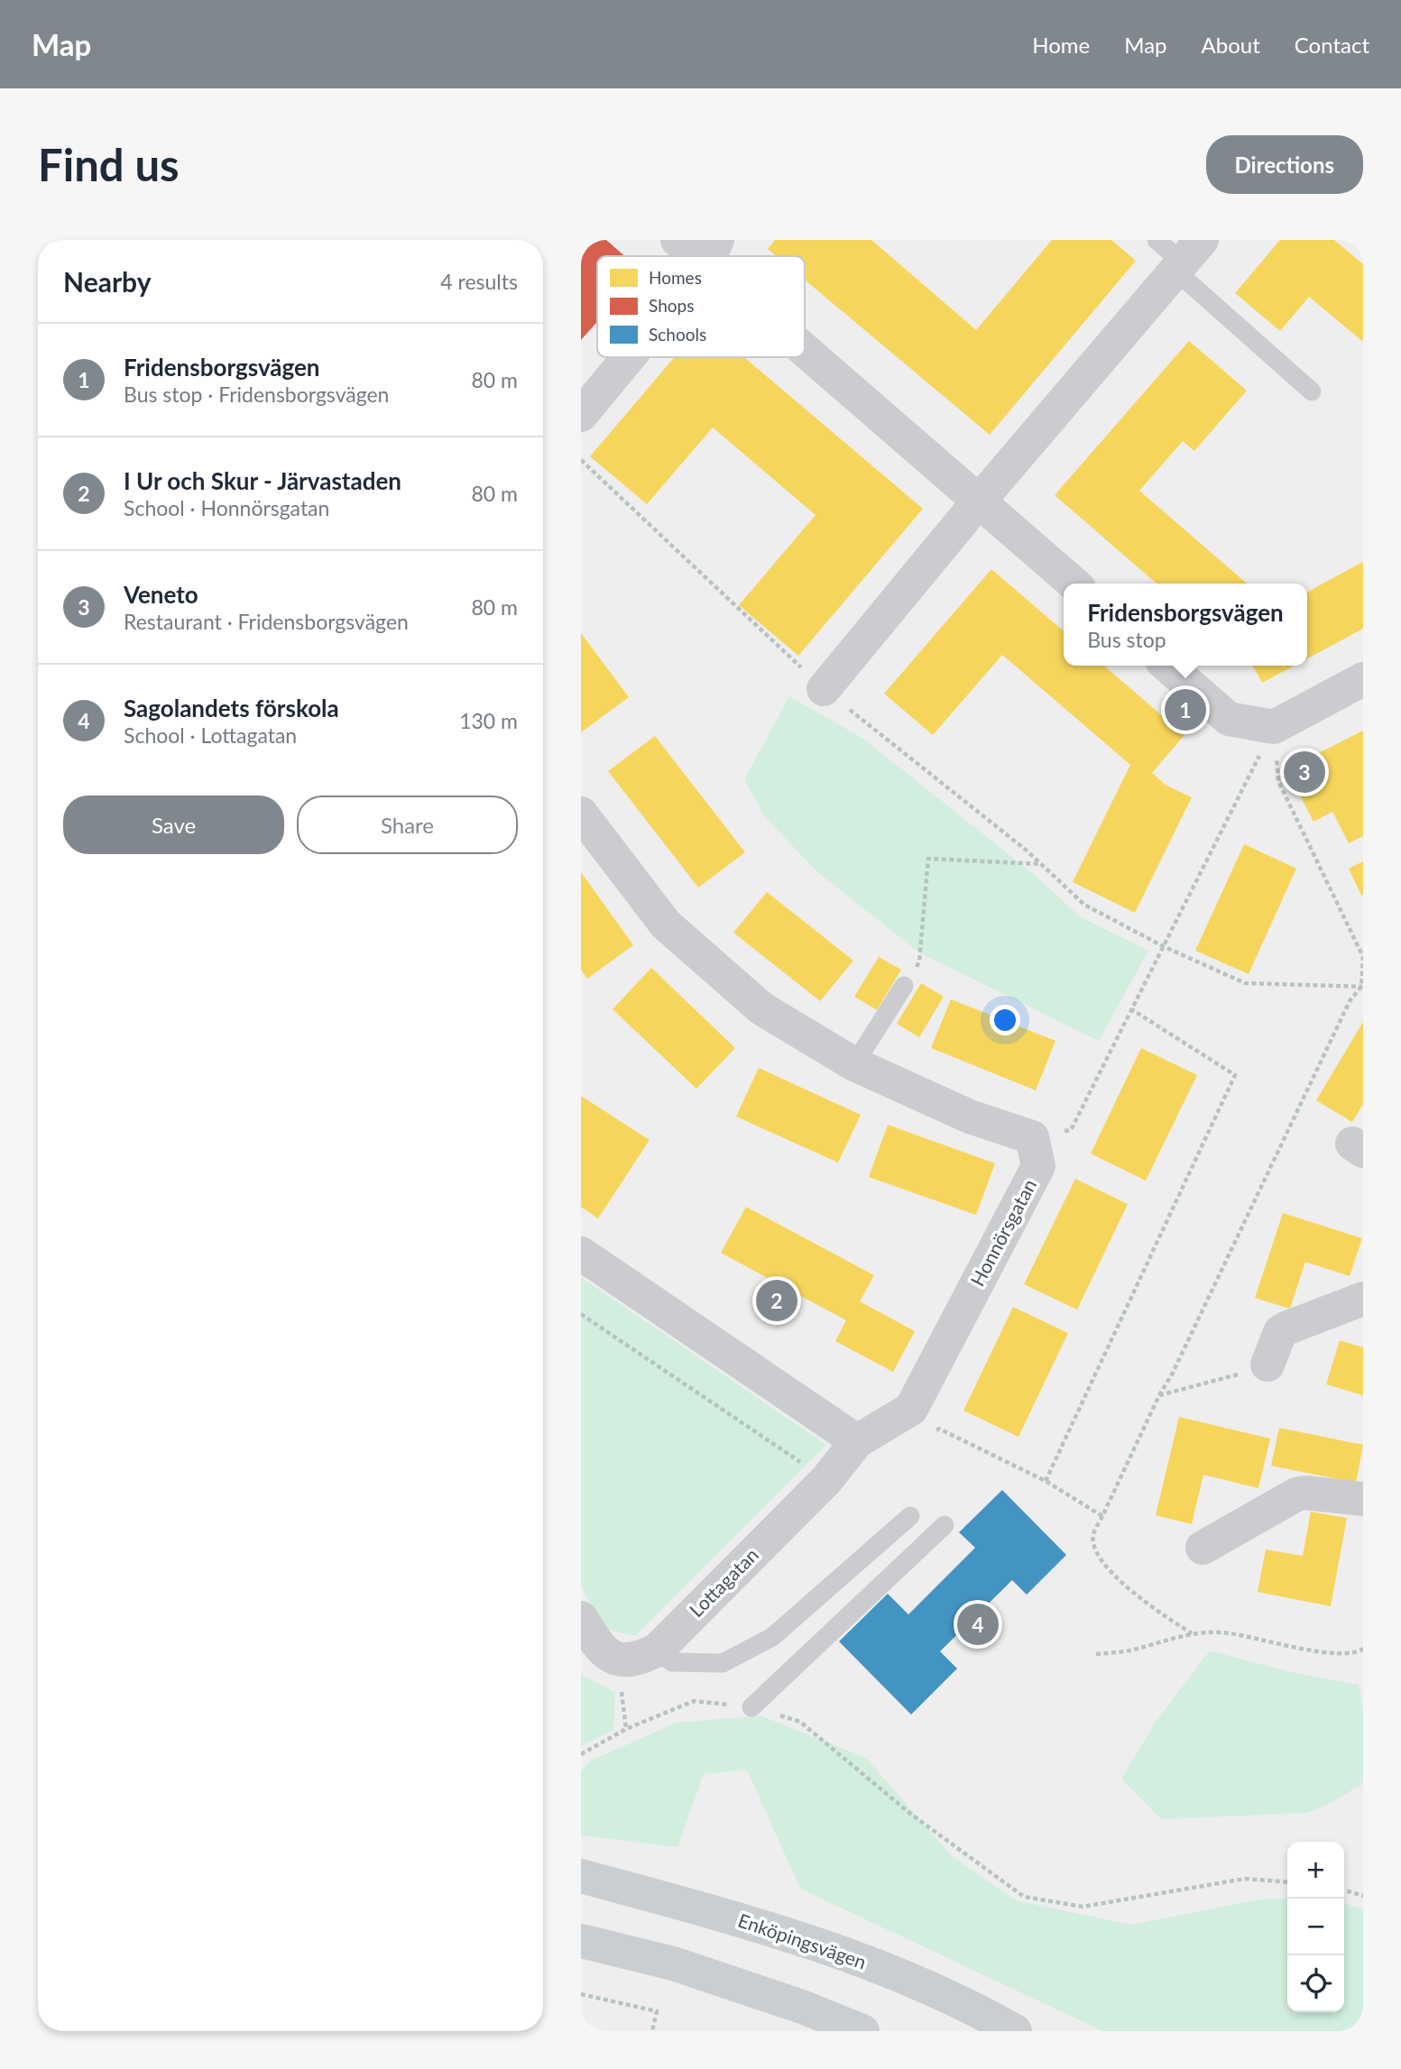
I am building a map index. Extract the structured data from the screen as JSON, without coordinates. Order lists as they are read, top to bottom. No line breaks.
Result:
{"streets":{"main road":["Enköpingsvägen"],"street":["Honnörsgatan","Lottagatan"]},"crossings":[["Honnörsgatan","Lottagatan"]],"legend":["Homes","Shops","Schools"],"page":{"header":"Map","nav":["Home","Map","About","Contact"],"buttons":["Directions",["Save","Share"]],"title":"Find us","heading":["Nearby","4 results"],"list":[{"mark":"1","name":"Fridensborgsvägen","note":"Bus stop · Fridensborgsvägen","value":"80 m"},{"mark":"2","name":"I Ur och Skur - Järvastaden","note":"School · Honnörsgatan","value":"80 m"},{"mark":"3","name":"Veneto","note":"Restaurant · Fridensborgsvägen","value":"80 m"},{"mark":"4","name":"Sagolandets förskola","note":"School · Lottagatan","value":"130 m"}],"popup":["Fridensborgsvägen","Bus stop"],"pins":["1","3","2","4"],"map_buttons":["+","−"]}}
